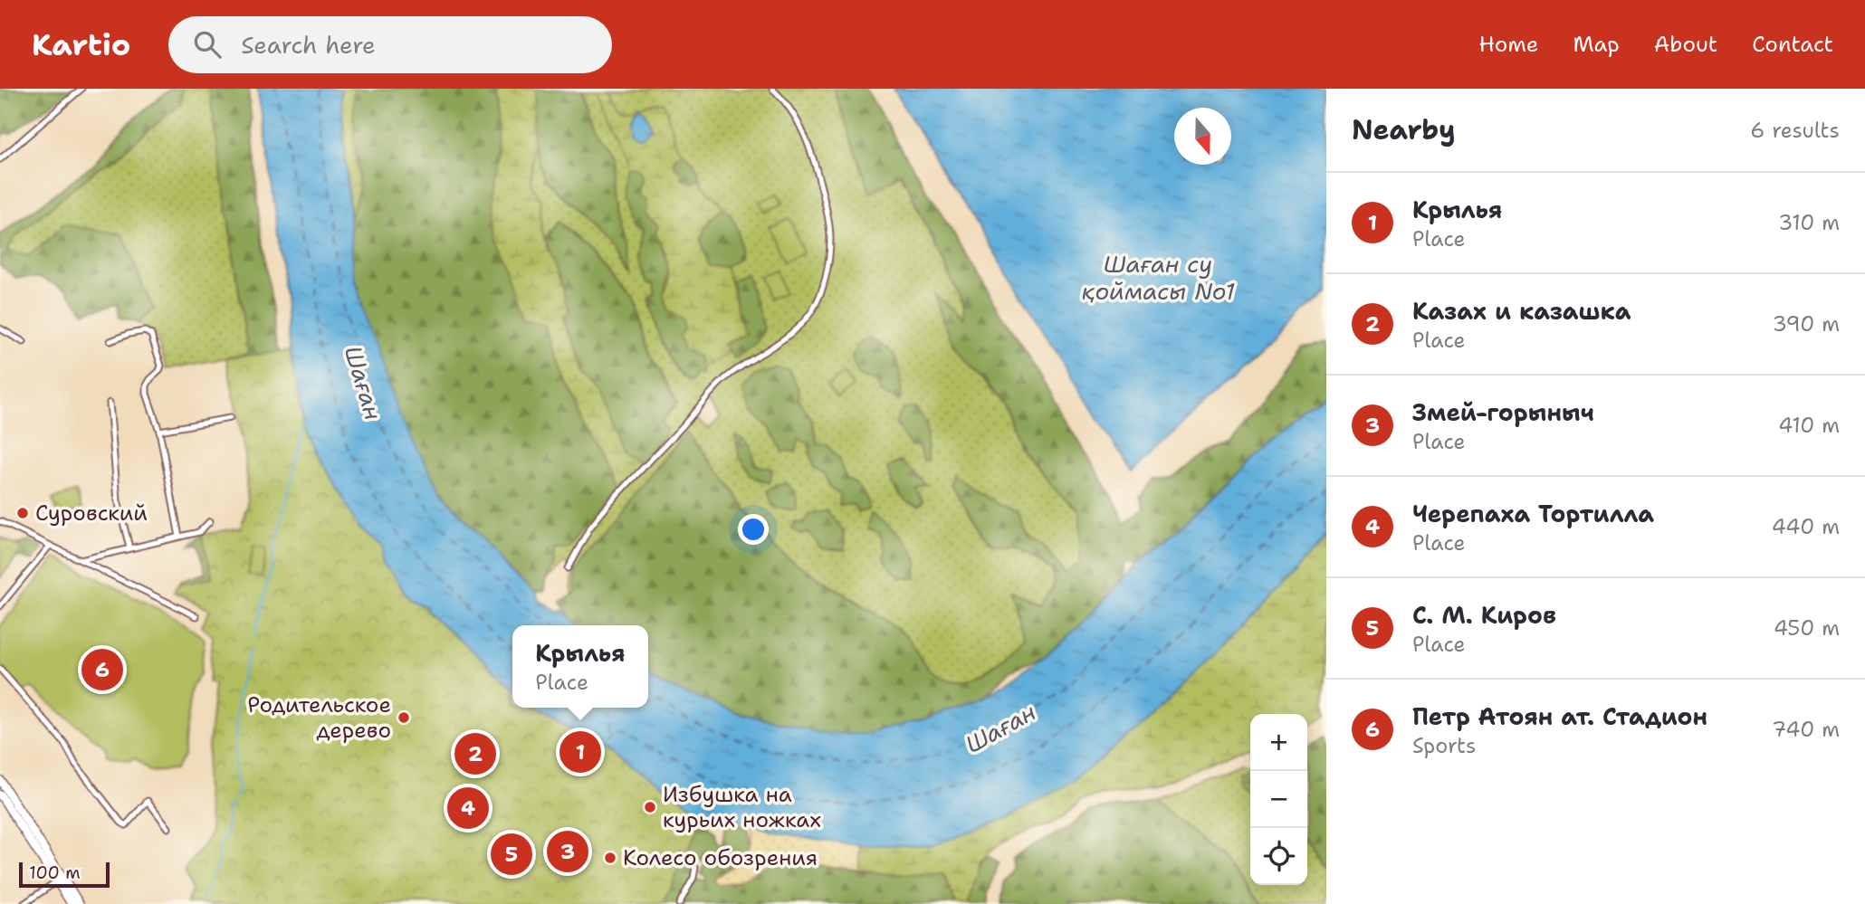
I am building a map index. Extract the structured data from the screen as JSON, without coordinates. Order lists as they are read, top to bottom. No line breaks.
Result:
{"water":["Шаған су қоймасы No1","Шаған"],"places":["Суровский","Родительское дерево","Избушка на курьих ножках","Колесо обозрения"],"scale_bar":"100 m","north":"bottom","page":{"header":"Kartio","search":"Search here","nav":["Home","Map","About","Contact"],"heading":["Nearby","6 results"],"list":[{"mark":"1","name":"Крылья","note":"Place","value":"310 m"},{"mark":"2","name":"Казах и казашка","note":"Place","value":"390 m"},{"mark":"3","name":"Змей-горыныч","note":"Place","value":"410 m"},{"mark":"4","name":"Черепаха Тортилла","note":"Place","value":"440 m"},{"mark":"5","name":"С. М. Киров","note":"Place","value":"450 m"},{"mark":"6","name":"Петр Атоян ат. Стадион","note":"Sports","value":"740 m"}],"popup":["Крылья","Place"],"pins":["6","1","2","4","3","5"],"map_buttons":["+","−"],"scale":"100 m"}}
